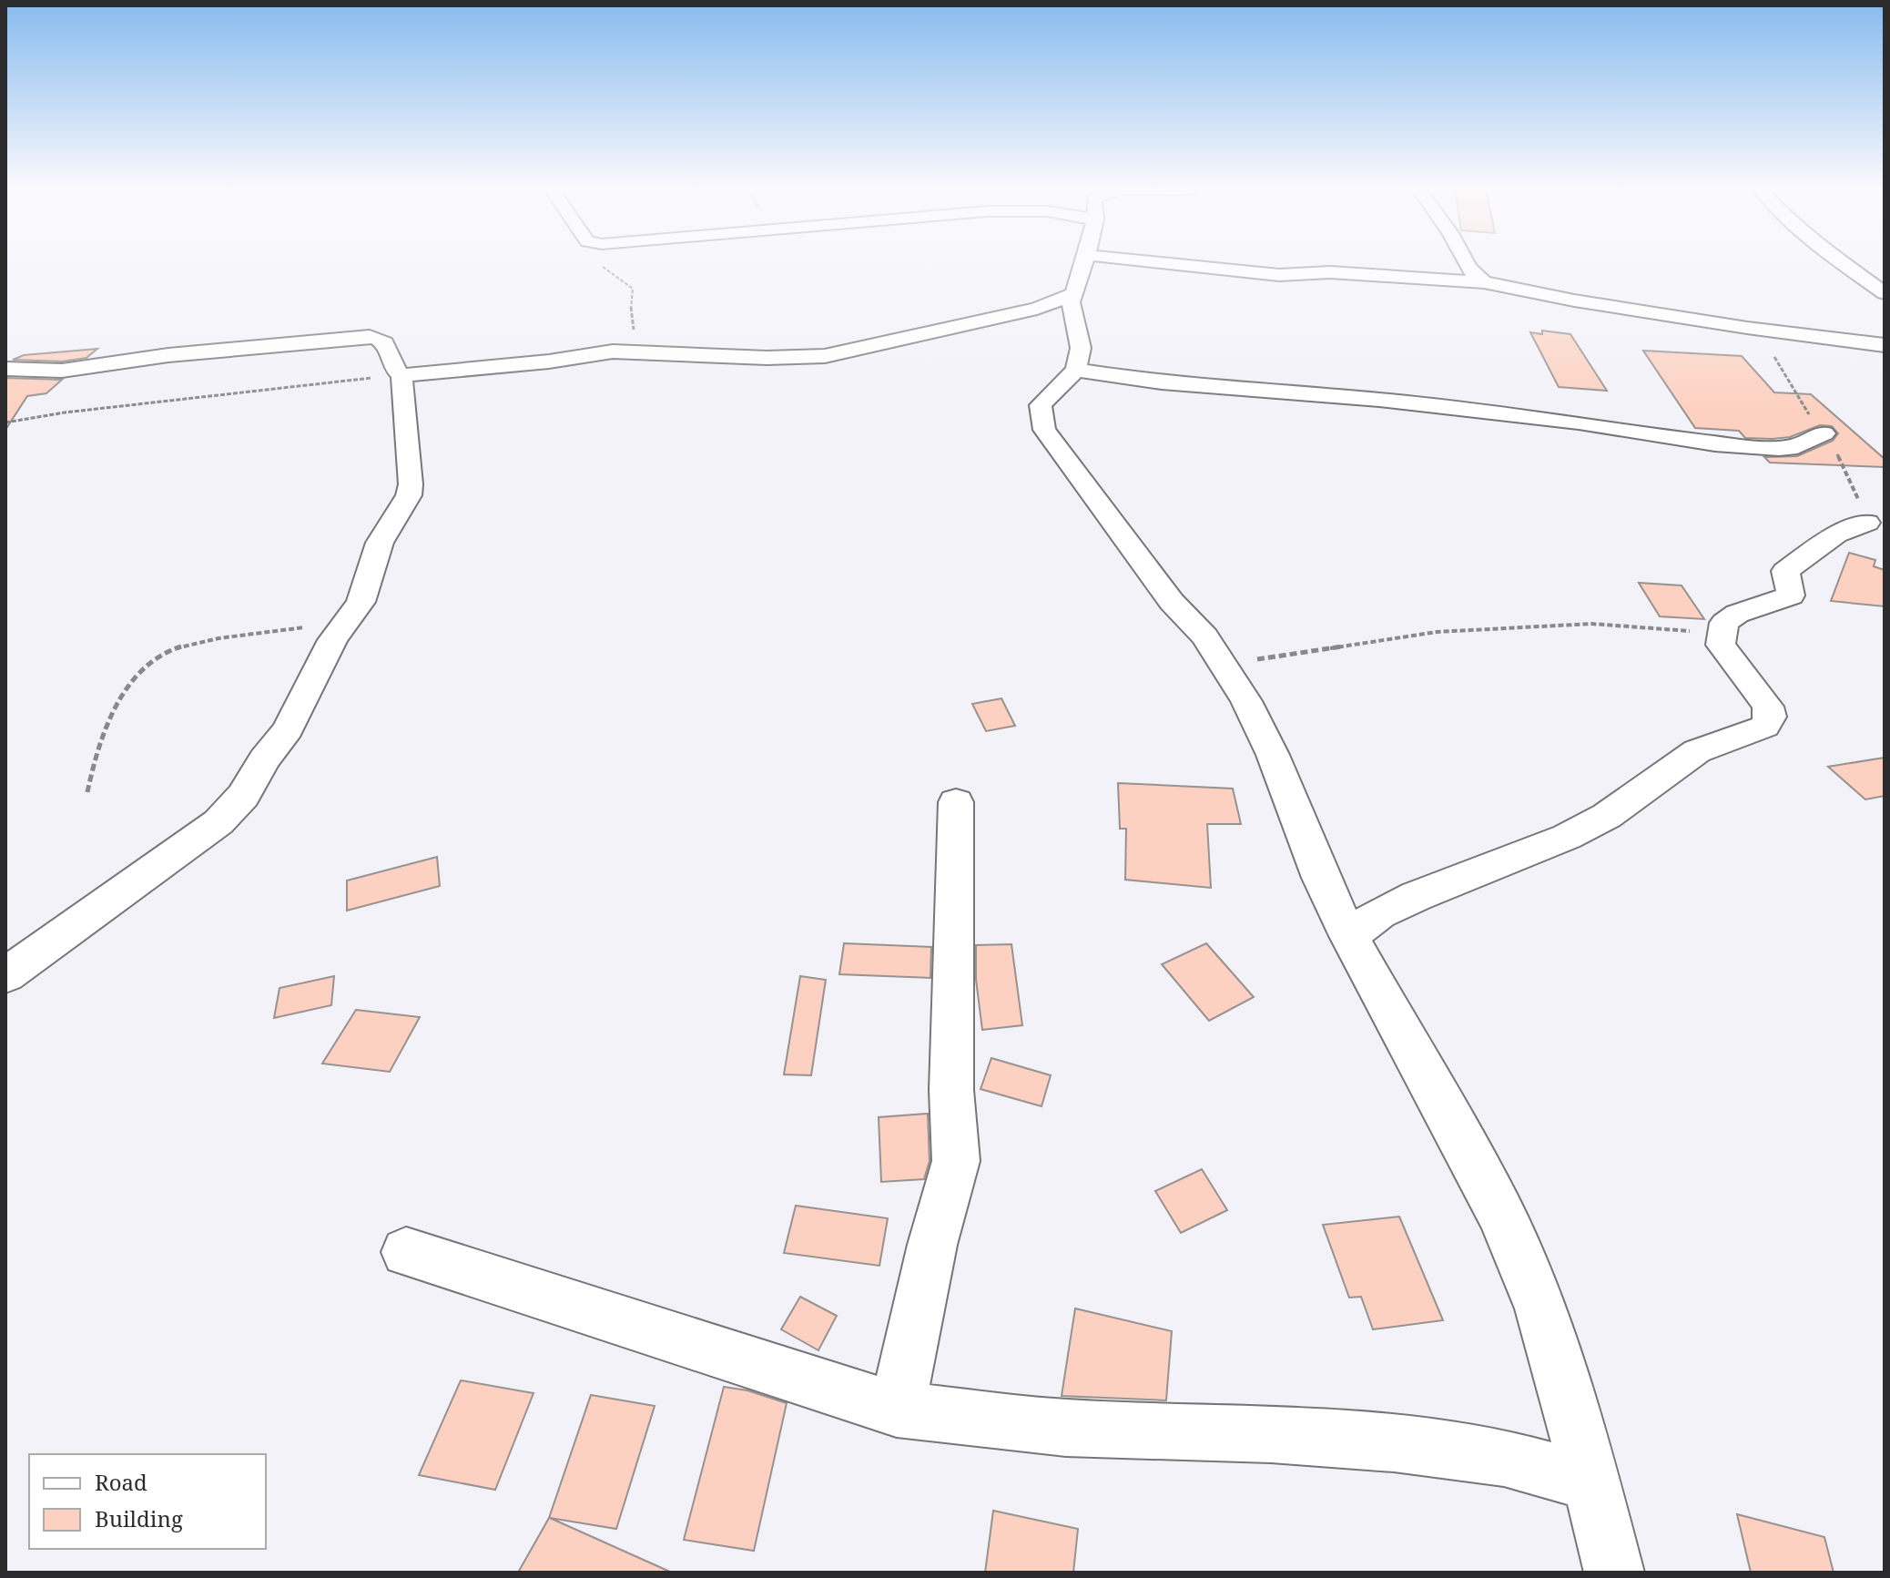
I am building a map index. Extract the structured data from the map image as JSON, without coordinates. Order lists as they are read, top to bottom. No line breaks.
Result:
{"legend":["Road","Building"]}
